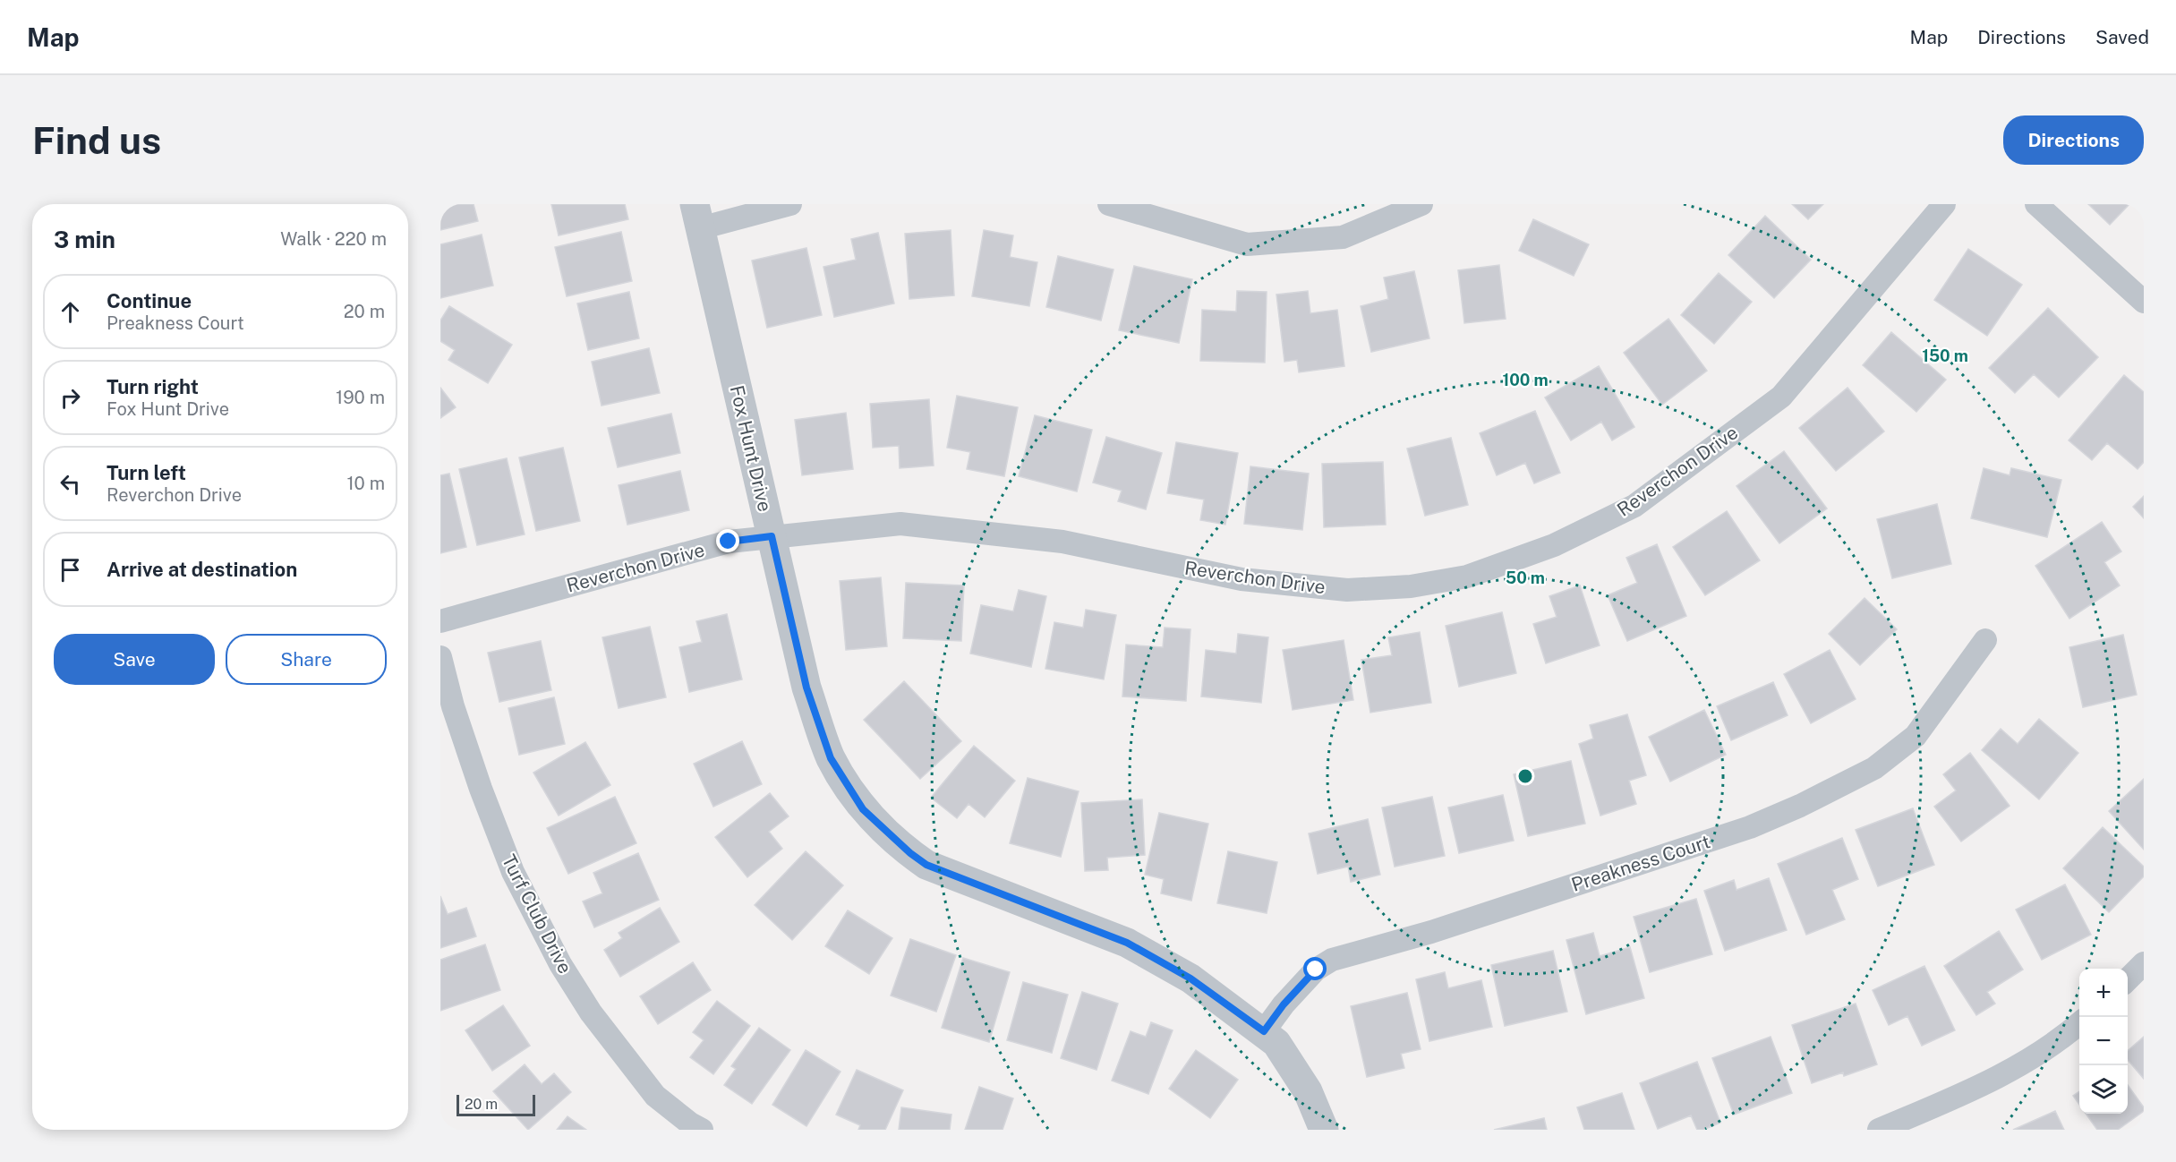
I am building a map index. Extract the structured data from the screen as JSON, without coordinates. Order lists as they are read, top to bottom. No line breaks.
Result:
{"streets":{"street":["Fox Hunt Drive","Reverchon Drive","Preakness Court","Turf Club Drive"]},"crossings":[["Fox Hunt Drive","Reverchon Drive"],["Fox Hunt Drive","Preakness Court"]],"scale_bar":"20 m","page":{"header":"Map","nav":["Map","Directions","Saved"],"buttons":["Directions",["Save","Share"]],"title":"Find us","heading":["3 min","Walk · 220 m"],"list":[["Continue","Preakness Court","20 m"],["Turn right","Fox Hunt Drive","190 m"],["Turn left","Reverchon Drive","10 m"],"Arrive at destination"],"map_buttons":["+","−"],"scale":"20 m"},"rings":["150 m","100 m","50 m"]}
